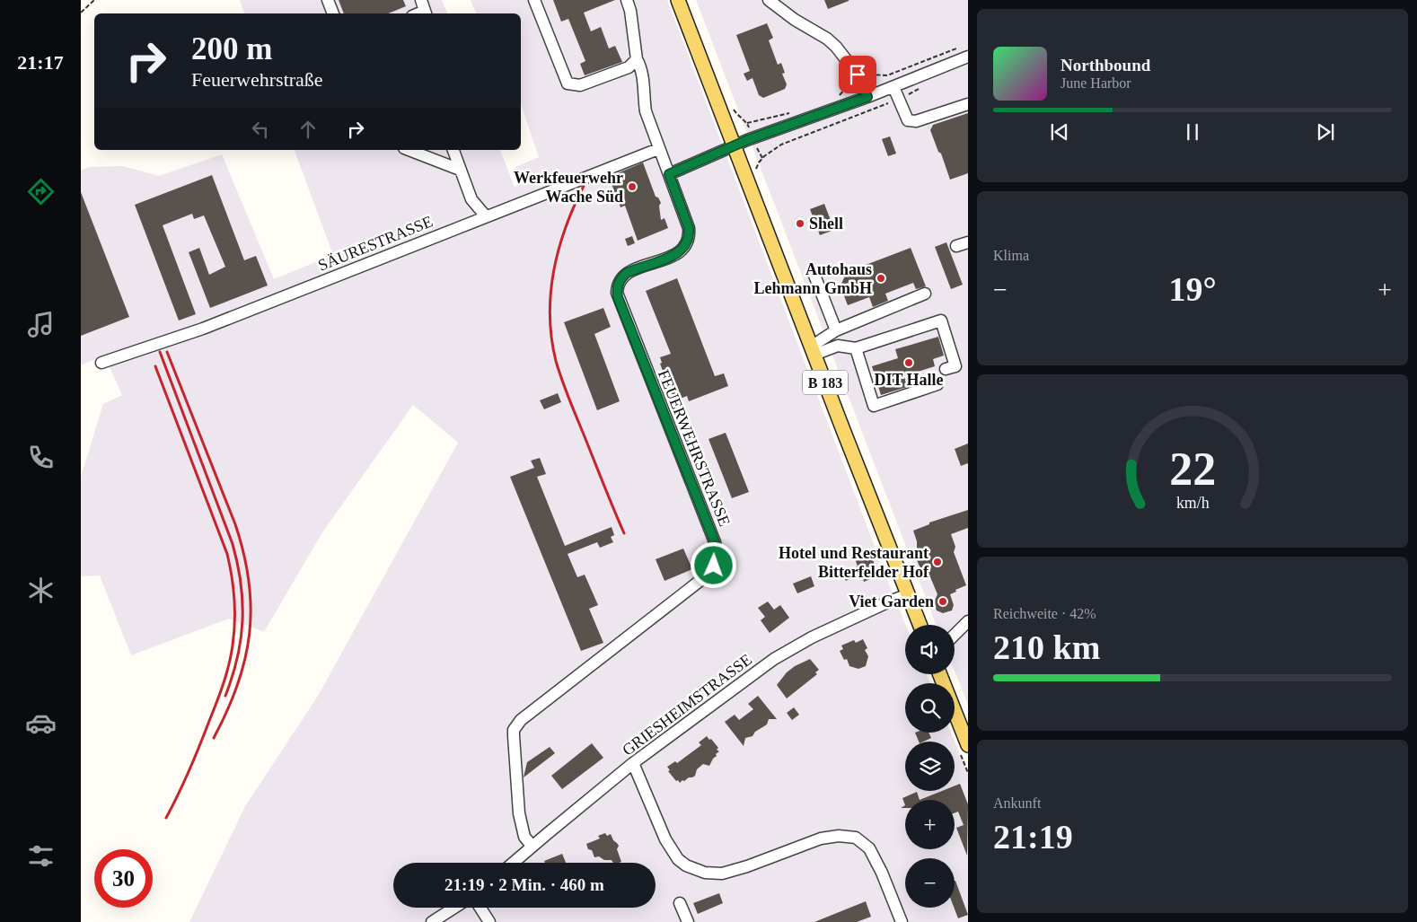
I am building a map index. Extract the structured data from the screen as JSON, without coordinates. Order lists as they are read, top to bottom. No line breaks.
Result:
{"streets":{"main road":["B 183"],"street":["SÄURESTRASSE","FEUERWEHRSTRASSE","GRIESHEIMSTRASSE"]},"crossings":[["B 183","GRIESHEIMSTRASSE"],["FEUERWEHRSTRASSE","GRIESHEIMSTRASSE"]],"places":["Werkfeuerwehr Wache Süd","Shell","Autohaus Lehmann GmbH","DIT Halle","Hotel und Restaurant Bitterfelder Hof","Viet Garden"],"page":{"tabs":"21:17","turn":["200 m","Feuerwehrstraße"],"song":["Northbound","June Harbor"],"tile":["Klima",["Reichweite · 42%","210 km"],["Ankunft","21:19"]],"heat":["−","19°","+"],"map_buttons":["+","−"],"limit":"30","trip":"21:19 · 2 Min. · 460 m","gauge":["22","km/h"]}}
